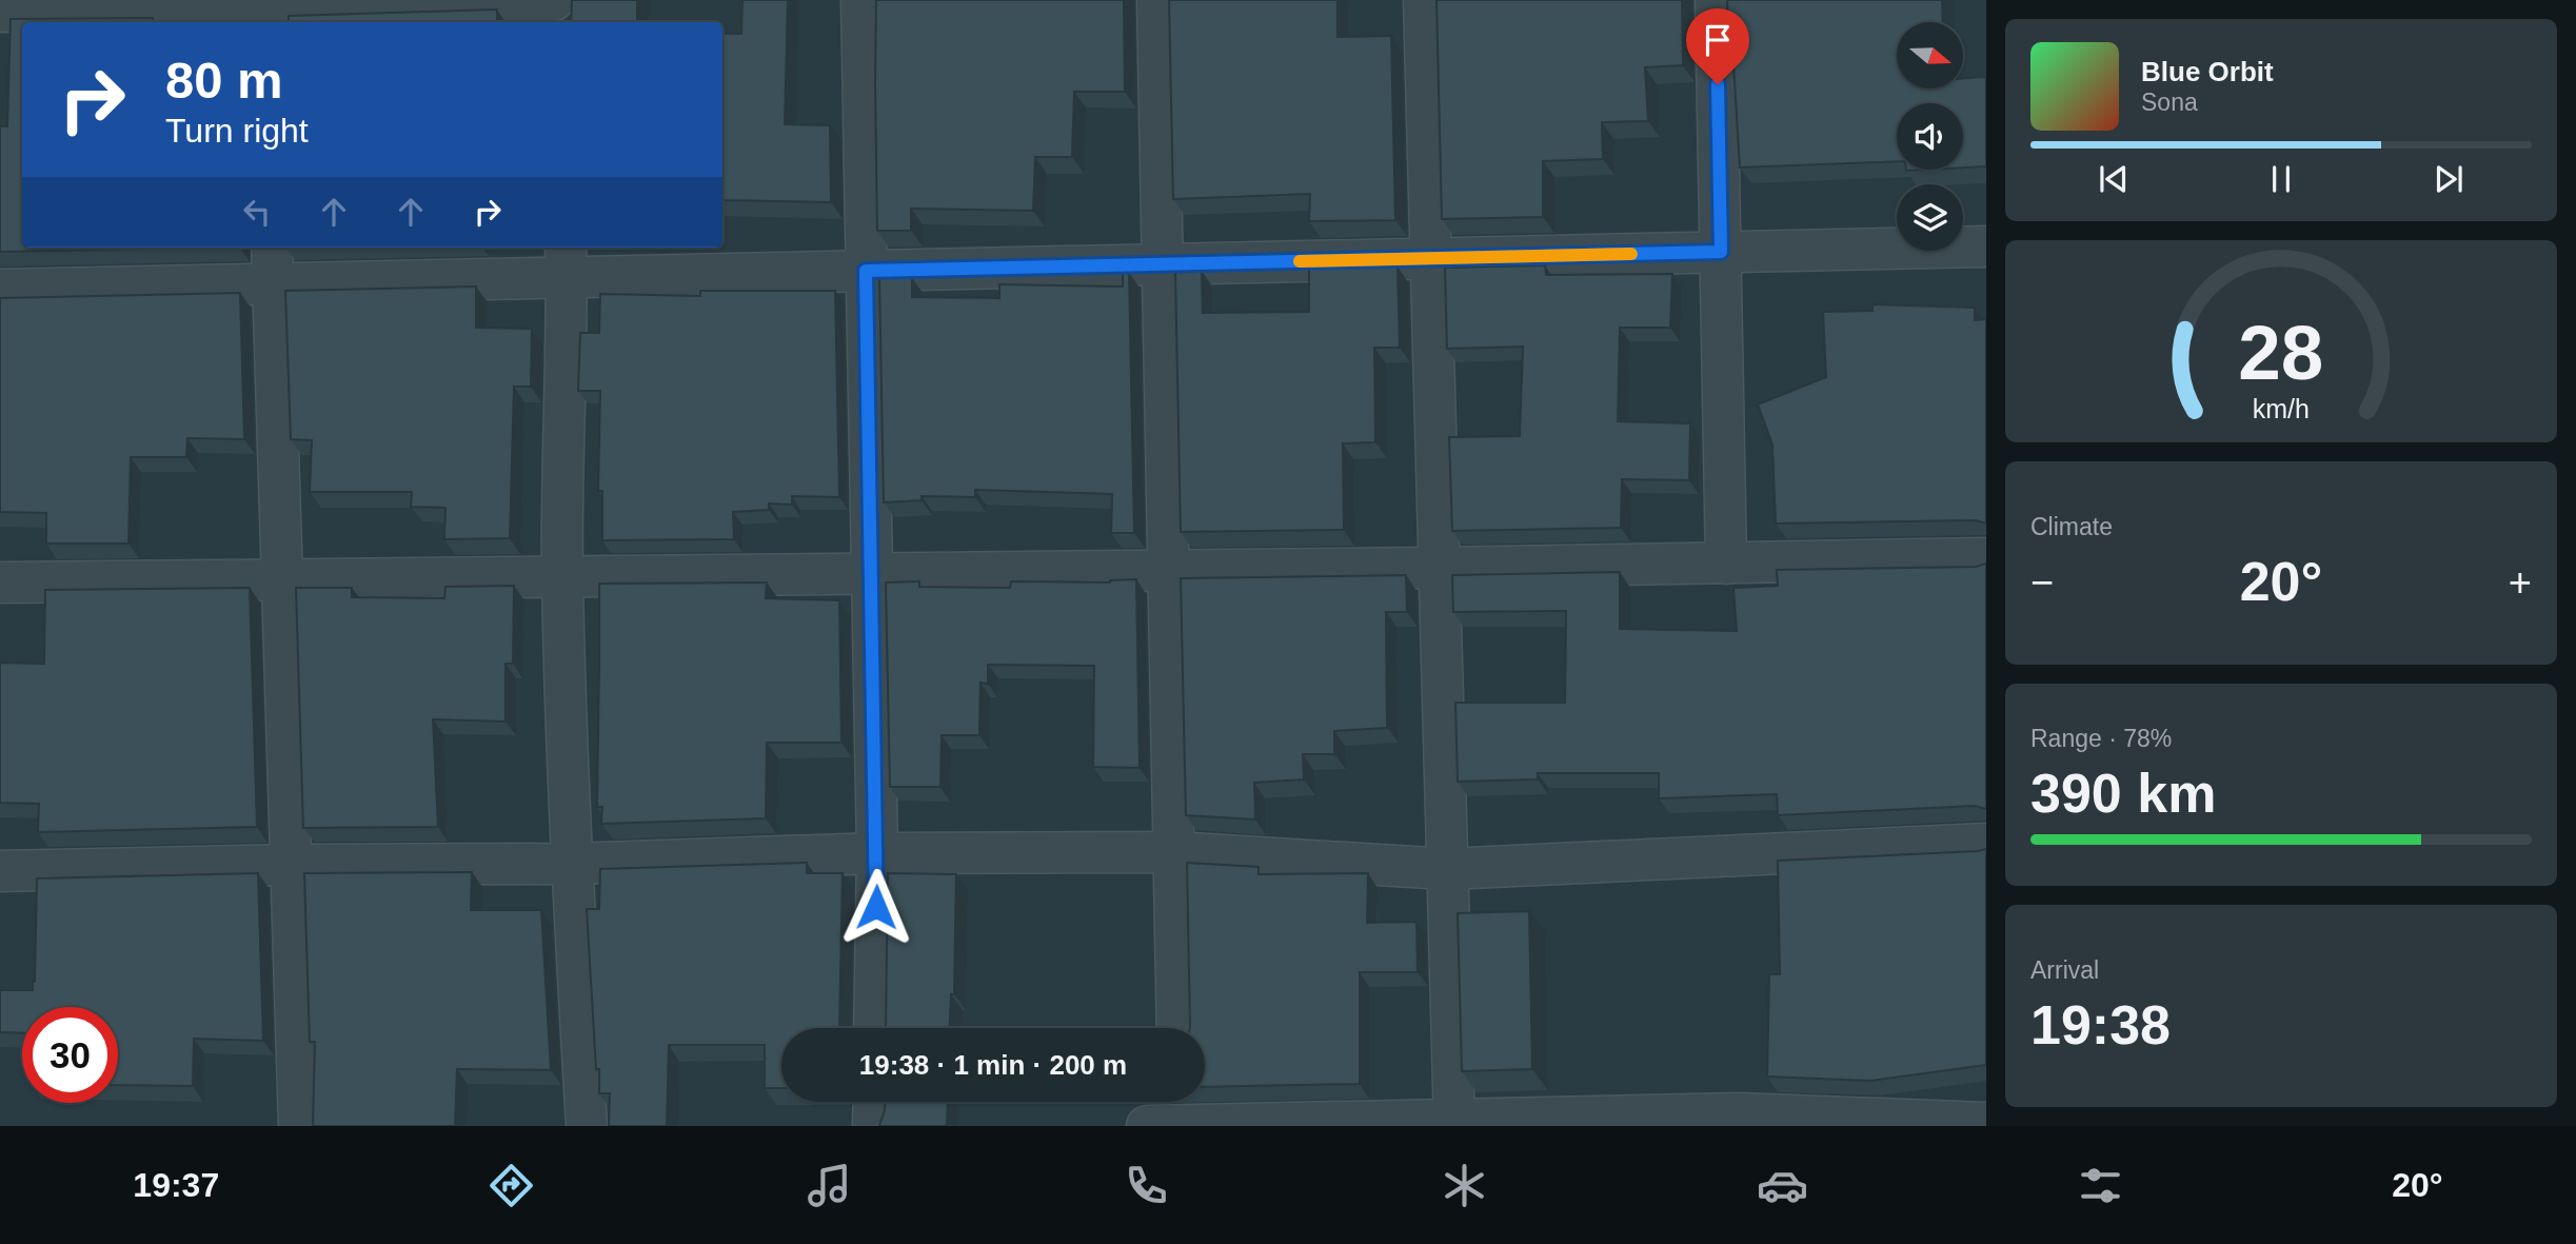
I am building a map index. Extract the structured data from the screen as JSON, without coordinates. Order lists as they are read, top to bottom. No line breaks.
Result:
{"north":"right","page":{"turn":["80 m","Turn right"],"song":["Blue Orbit","Sona"],"tile":["Climate",["Range · 78%","390 km"],["Arrival","19:38"]],"heat":["−","20°","+"],"limit":"30","trip":"19:38 · 1 min · 200 m","tabs":["19:37","20°"],"gauge":["28","km/h"]}}
